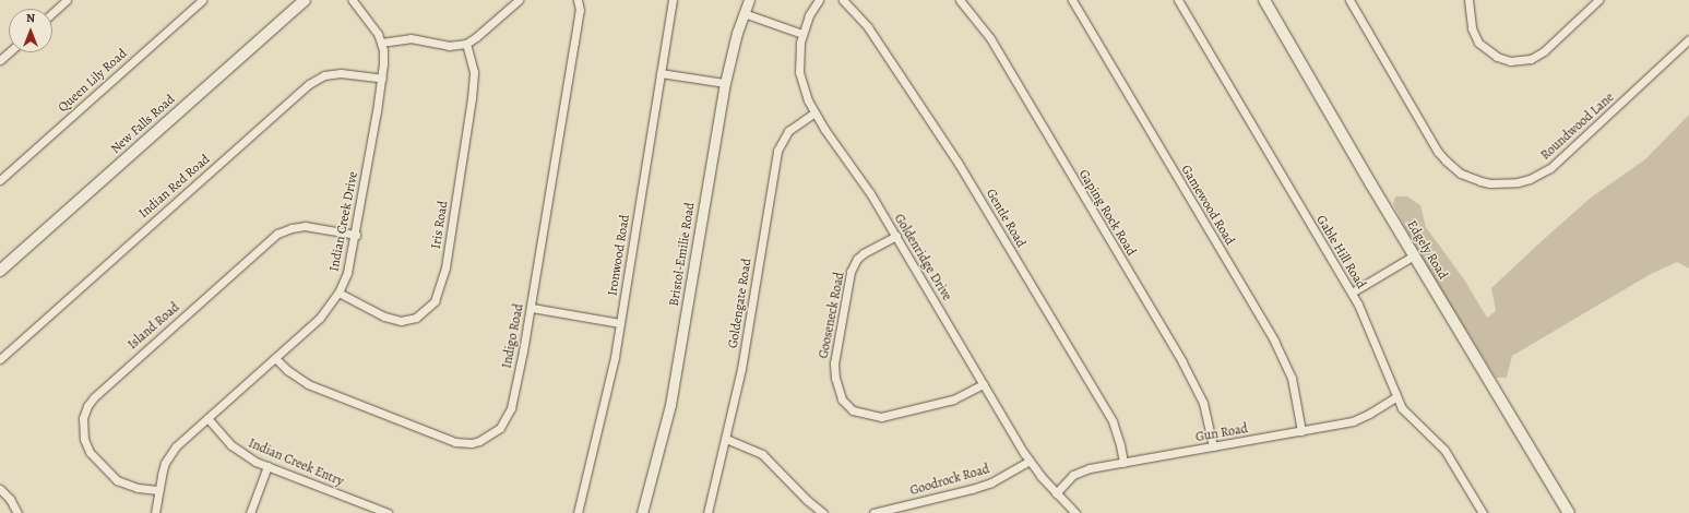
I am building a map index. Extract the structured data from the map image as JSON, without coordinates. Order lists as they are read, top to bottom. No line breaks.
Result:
{"streets":{"main road":["New Falls Road","Edgely Road"],"street":["Queen Lily Road","Roundwood Lane","Indian Red Road","Gamewood Road","Gaping Rock Road","Gentle Road","Indian Creek Drive","Iris Road","Gable Hill Road","Bristol-Emilie Road","Ironwood Road","Goldenridge Drive","Goldengate Road","Gooseneck Road","Island Road","Indigo Road","Gun Road","Indian Creek Entry","Goodrock Road"]},"crossings":[["Indian Red Road","Indian Creek Drive"],["Gamewood Road","Gun Road"],["Gaping Rock Road","Gun Road"],["Gentle Road","Gun Road"],["Indian Creek Drive","Iris Road"],["Indian Creek Drive","Island Road"],["Indian Creek Drive","Indigo Road"],["Indian Creek Drive","Indian Creek Entry"],["Gable Hill Road","Gun Road"],["Goldenridge Drive","Goldengate Road"],["Goldenridge Drive","Gooseneck Road"],["Goldenridge Drive","Gun Road"],["Goldenridge Drive","Goodrock Road"]],"north":"top"}
